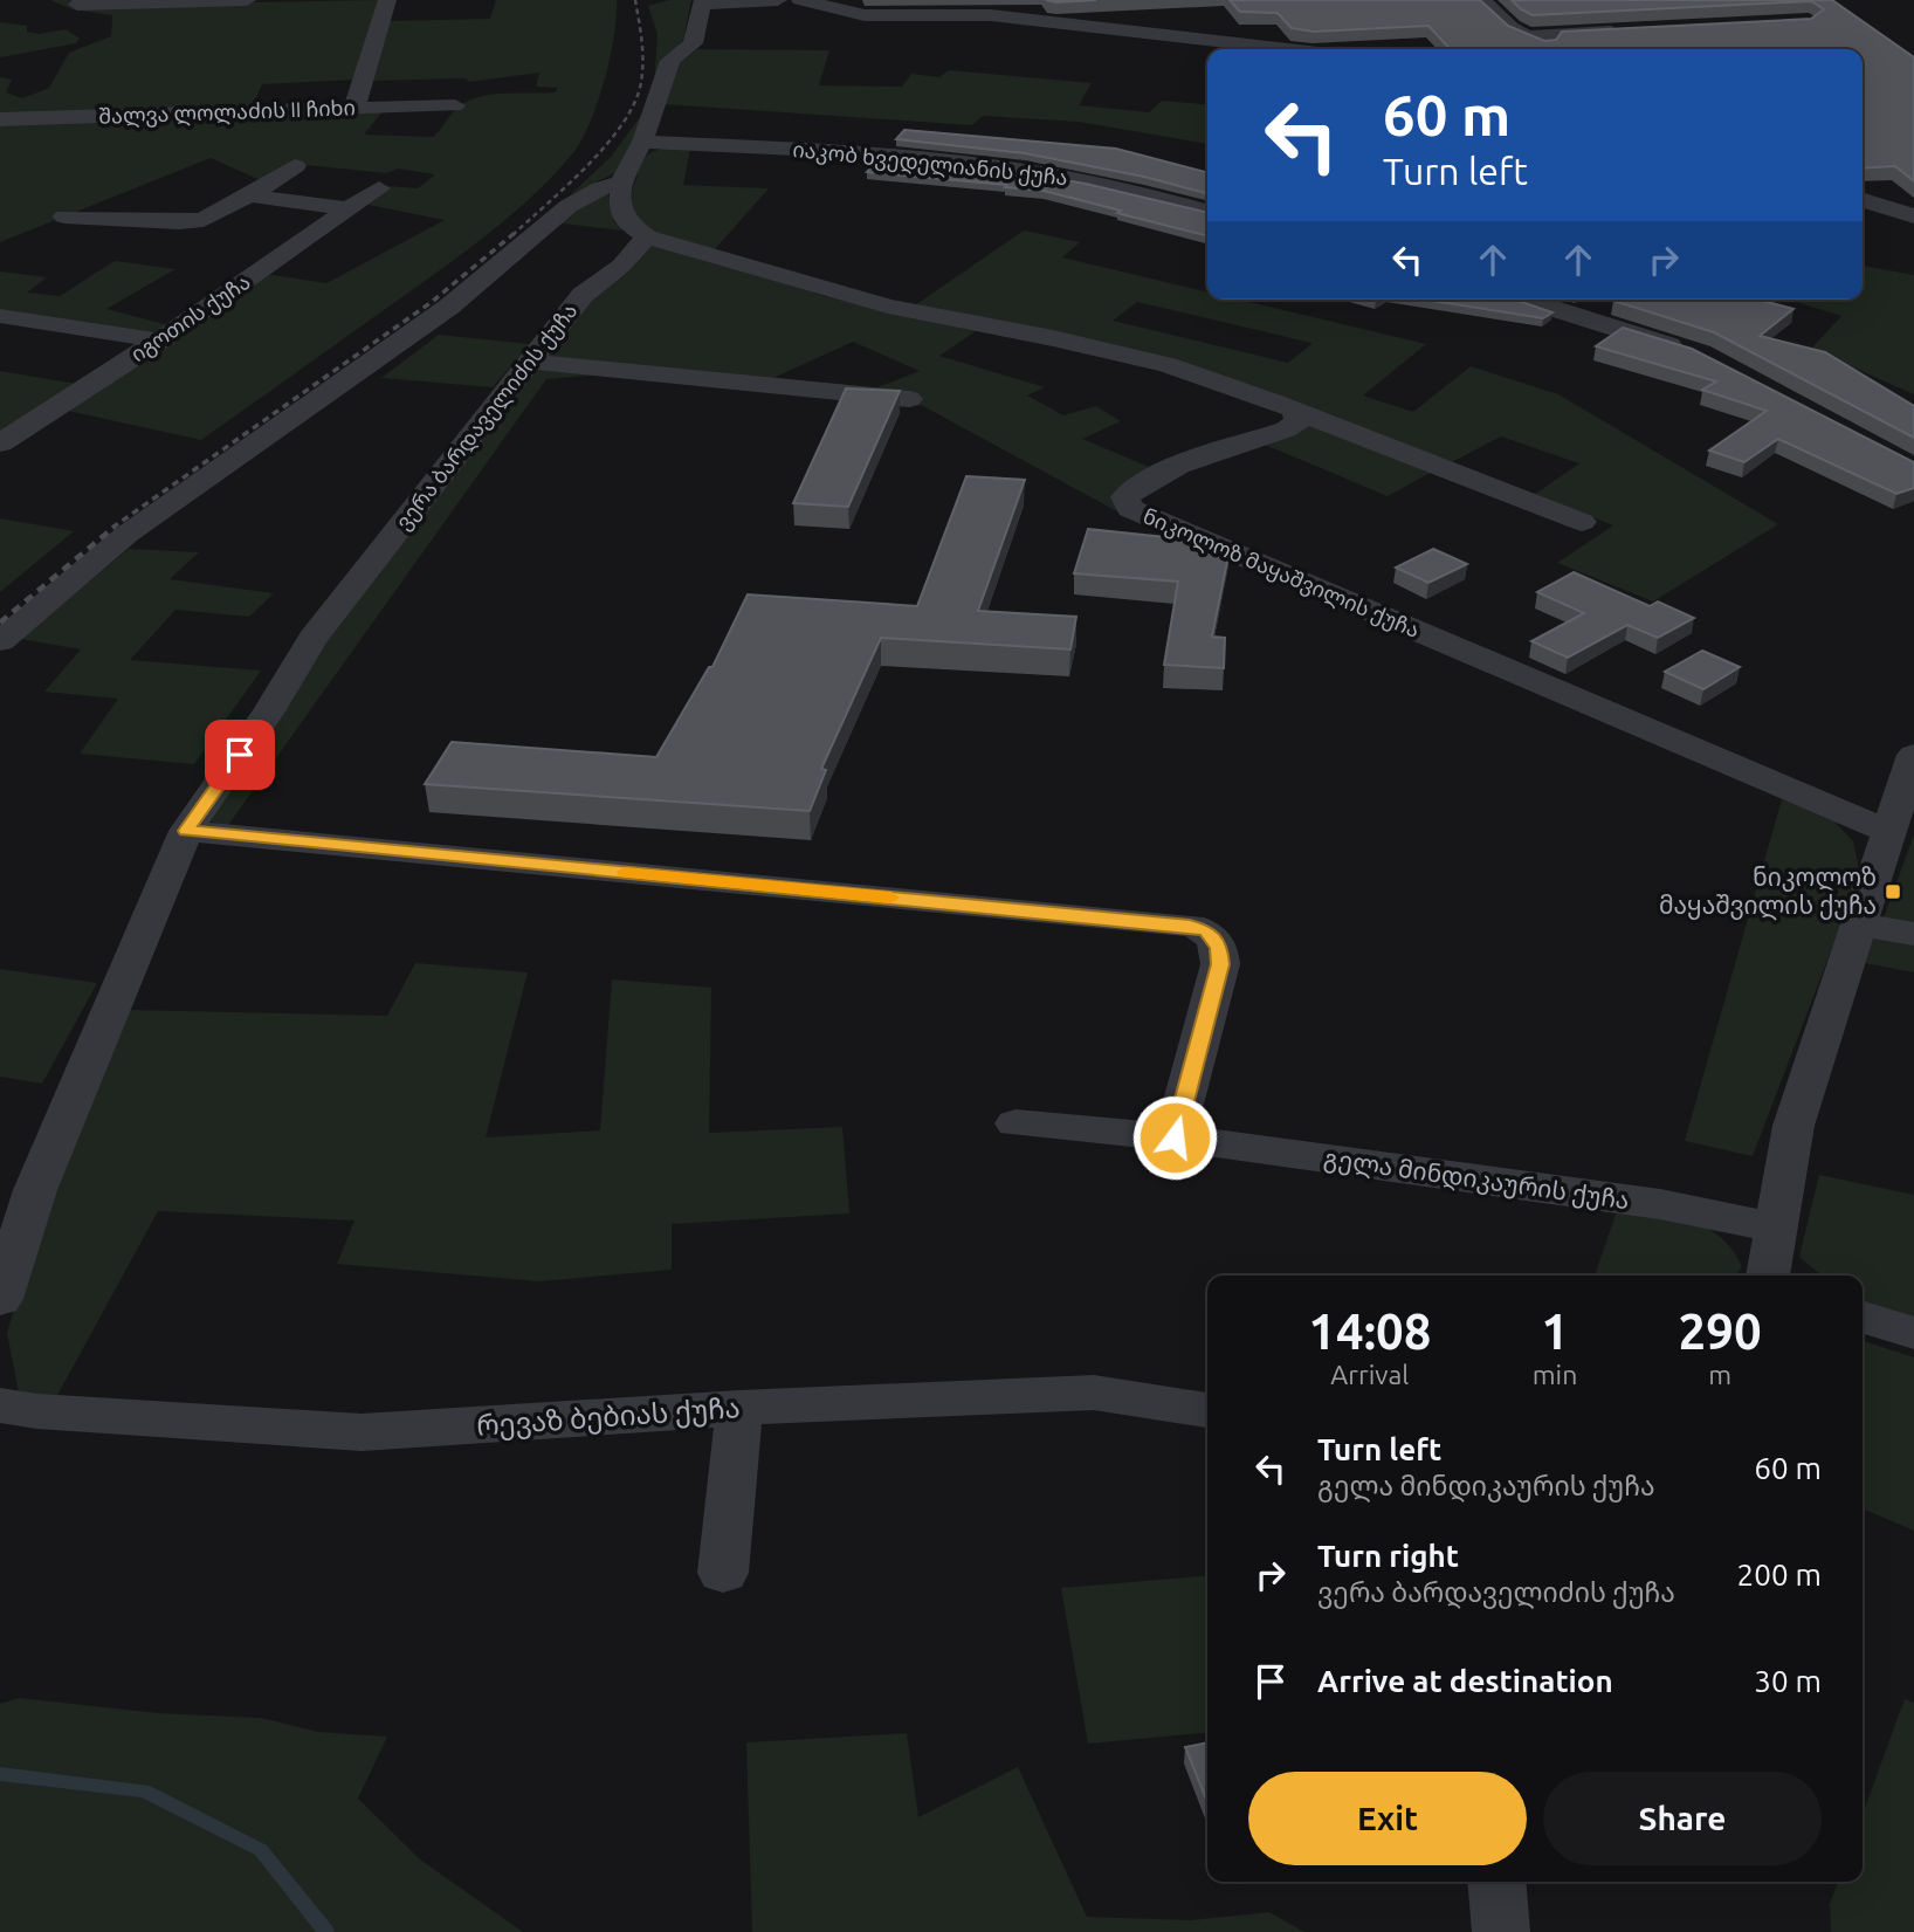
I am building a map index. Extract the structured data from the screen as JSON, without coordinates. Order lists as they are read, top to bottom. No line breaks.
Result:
{"streets":{"street":["შალვა ლოლაძის II ჩიხი","იაკობ ხვედელიანის ქუჩა","იგოთის ქუჩა","ვერა ბარდაველიძის ქუჩა","ნიკოლოზ მაყაშვილის ქუჩა","გელა მინდიკაურის ქუჩა","რევაზ ბებიას ქუჩა"]},"places":{"transit":["ნიკოლოზ მაყაშვილის ქუჩა"]},"page":{"turn":["60 m","Turn left"],"eta":["14:08","Arrival","1","min","290","m"],"list":[{"name":"Turn left","note":"გელა მინდიკაურის ქუჩა","value":"60 m"},{"name":"Turn right","note":"ვერა ბარდაველიძის ქუჩა","value":"200 m"},{"name":"Arrive at destination","value":"30 m"}],"buttons":["Exit","Share"]}}
